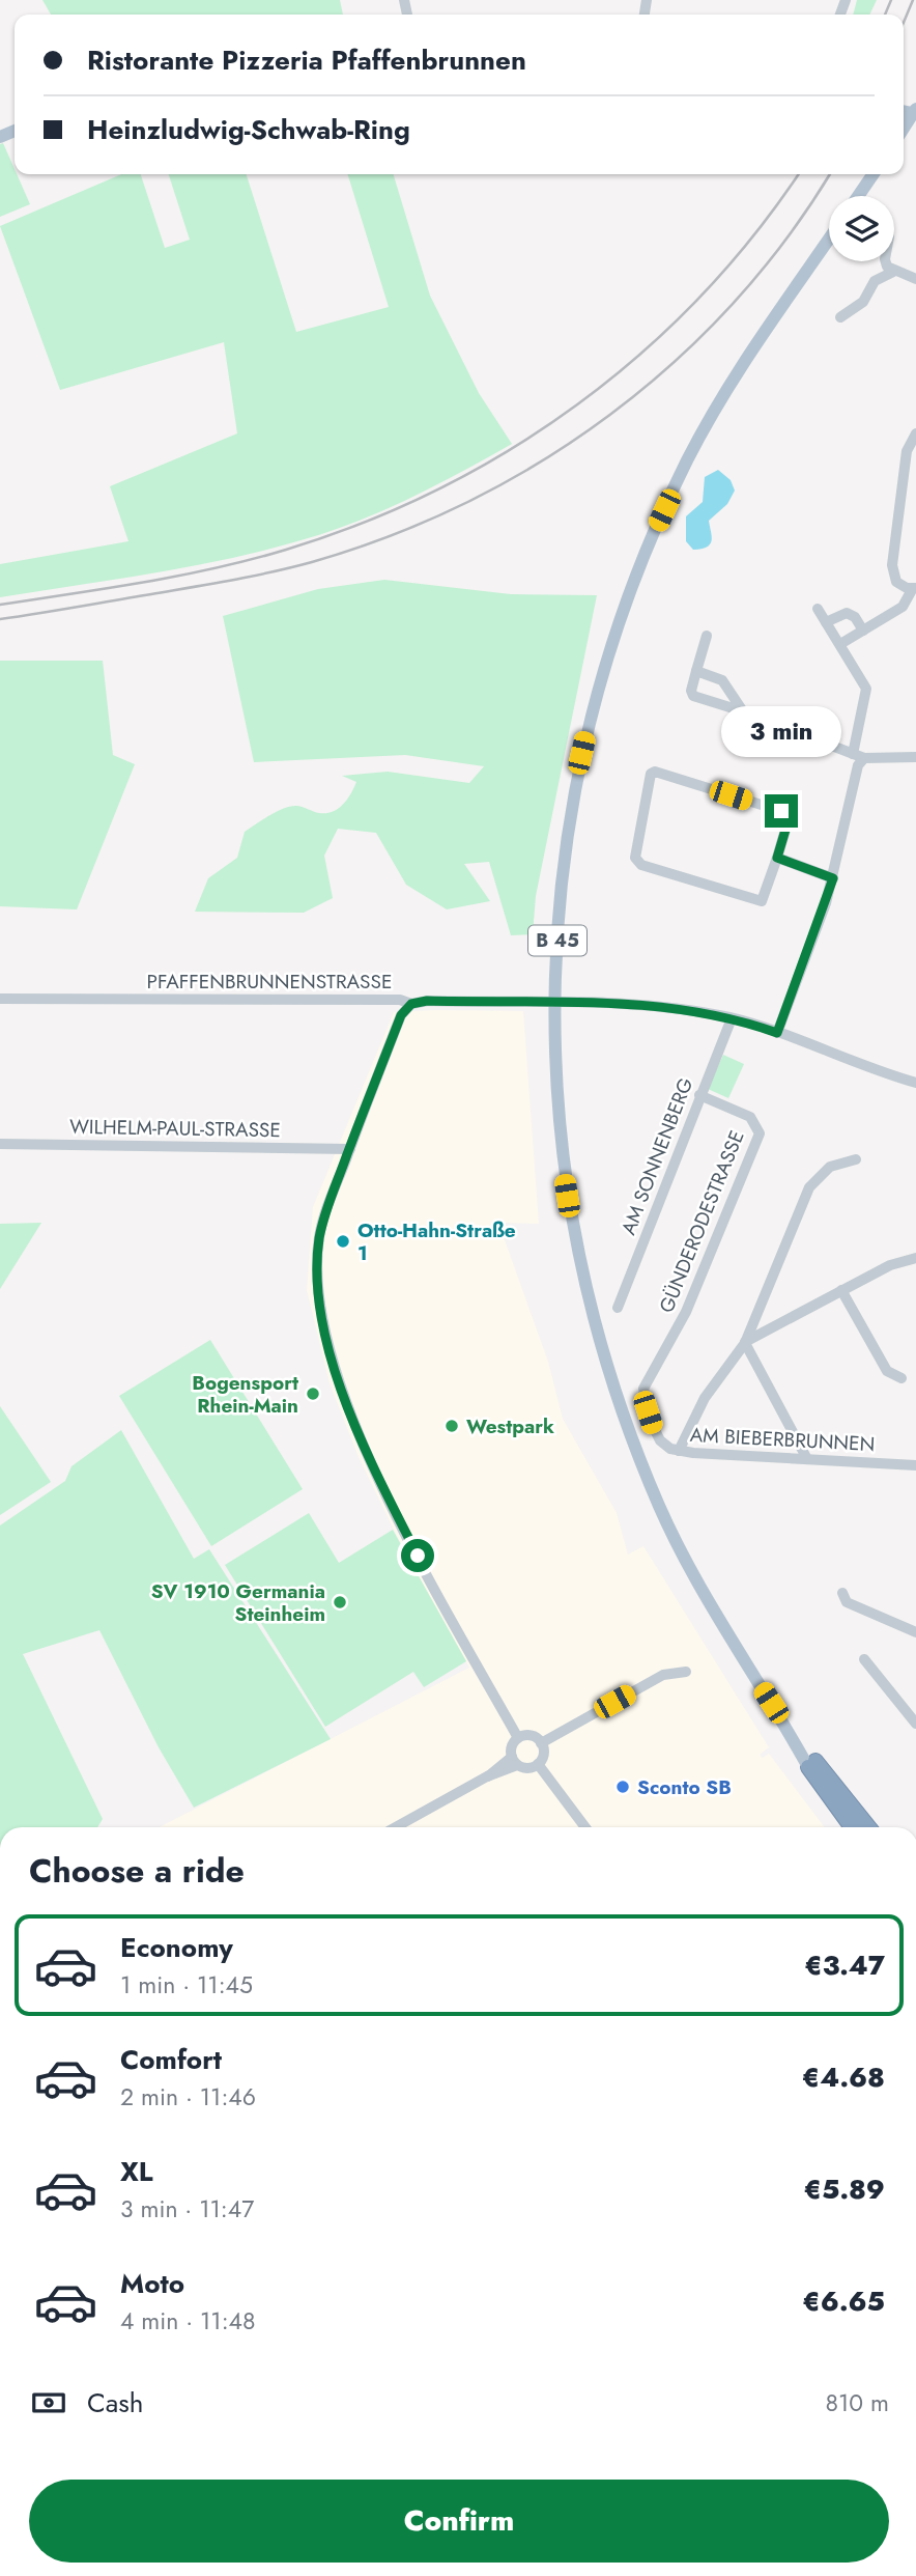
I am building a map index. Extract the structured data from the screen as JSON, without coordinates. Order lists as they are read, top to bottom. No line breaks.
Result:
{"streets":{"highway":["B 45"],"street":["PFAFFENBRUNNENSTRASSE","WILHELM-PAUL-STRASSE","AM SONNENBERG","GÜNDERODESTRASSE","AM BIEBERBRUNNEN"]},"crossings":[["B 45","PFAFFENBRUNNENSTRASSE"],["PFAFFENBRUNNENSTRASSE","AM SONNENBERG"],["AM SONNENBERG","GÜNDERODESTRASSE"],["GÜNDERODESTRASSE","AM BIEBERBRUNNEN"]],"places":["Otto-Hahn-Straße 1","Bogensport Rhein-Main","Westpark","SV 1910 Germania Steinheim","Sconto SB"],"page":{"banner":["Ristorante Pizzeria Pfaffenbrunnen","Heinzludwig-Schwab-Ring"],"bubble":"3 min","heading":"Choose a ride","list":[{"name":"Economy","note":"1 min · 11:45","value":"€3.47"},{"name":"Comfort","note":"2 min · 11:46","value":"€4.68"},{"name":"XL","note":"3 min · 11:47","value":"€5.89"},{"name":"Moto","note":"4 min · 11:48","value":"€6.65"}],"pay":["Cash","810 m"],"buttons":"Confirm"}}
